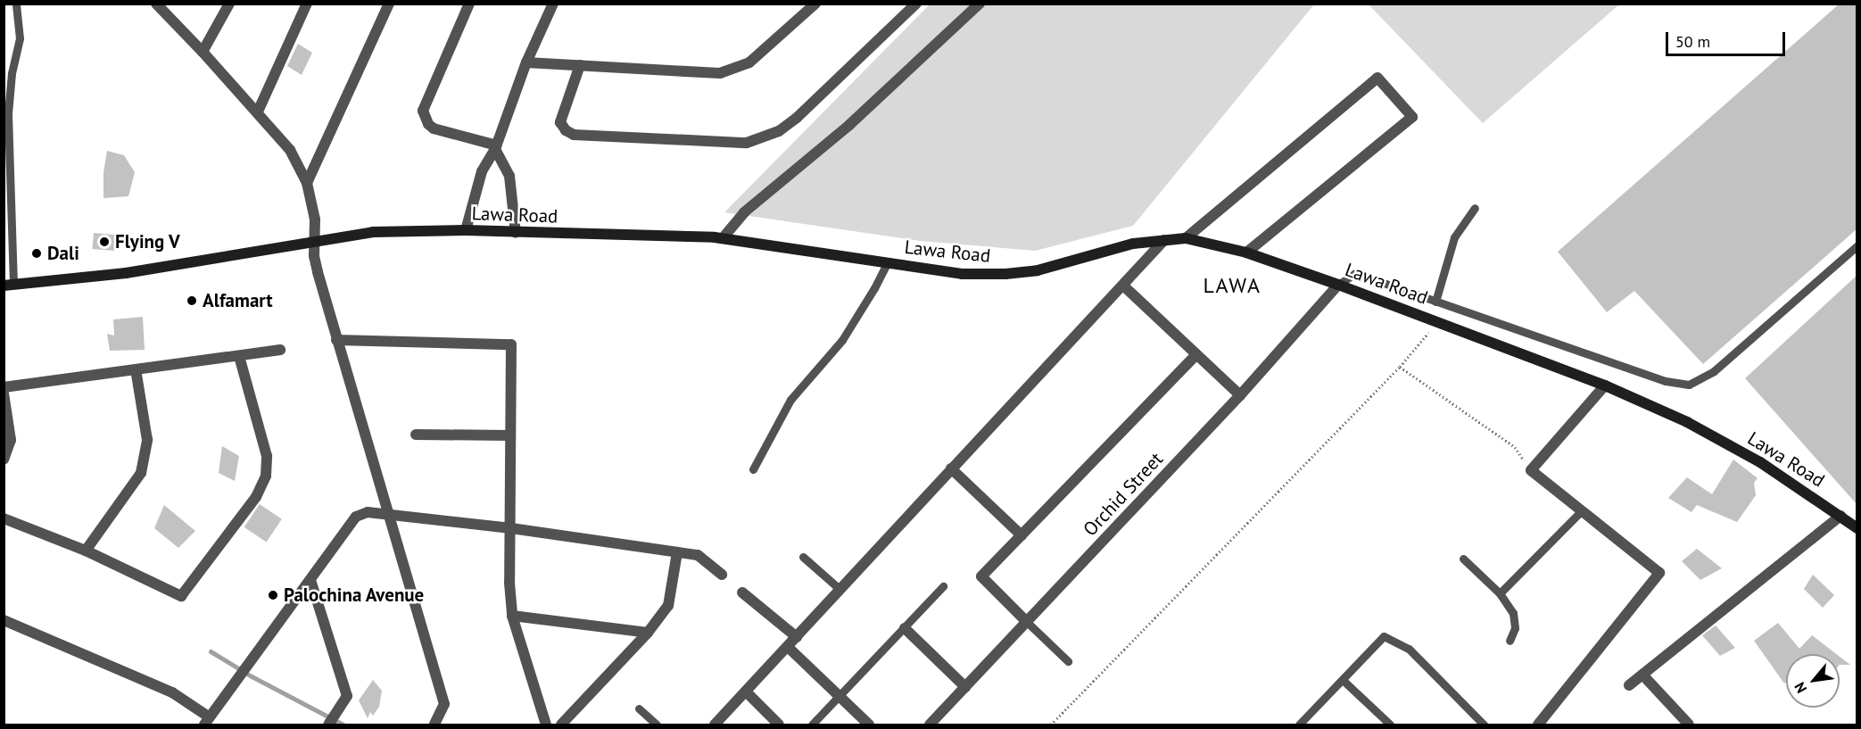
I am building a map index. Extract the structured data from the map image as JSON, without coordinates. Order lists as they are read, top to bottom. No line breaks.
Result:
{"streets":{"main road":["Lawa Road"],"street":["Orchid Street"]},"crossings":[["Lawa Road","Orchid Street"]],"districts":["LAWA"],"places":["Flying V","Dali","Alfamart","Palochina Avenue"],"scale_bar":"50 m","north":"bottom left"}
